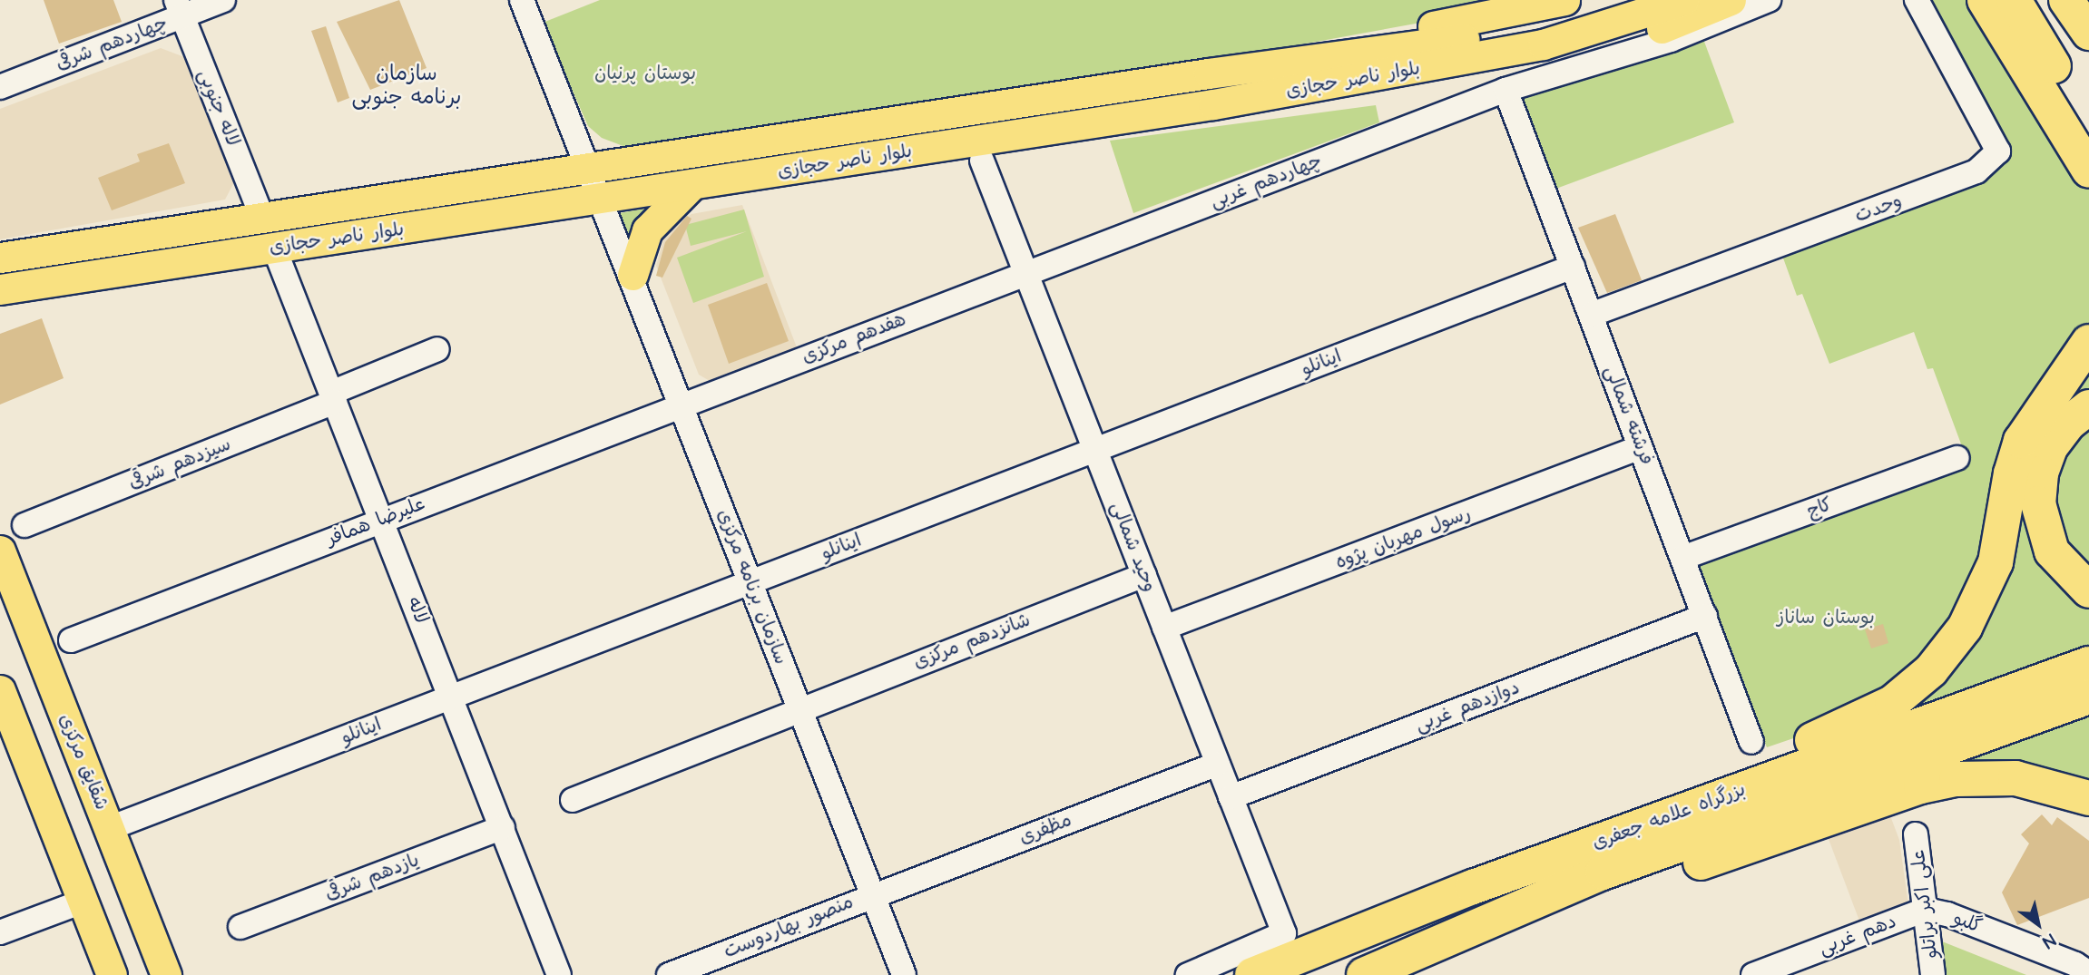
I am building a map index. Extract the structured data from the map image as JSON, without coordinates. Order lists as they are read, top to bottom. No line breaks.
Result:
{"streets":{"highway":["بزرگراه علامه جعفری"],"main road":["بلوار ناصر حجازی","شقایق مرکزی"],"street":["چهاردهم شرقی","لاله جنوبی","چهاردهم غربی","وحدت","هفدهم مرکزی","اینانلو","فرشته شمالی","سیزدهم شرقی","کاج","علیرضا همافر","رسول مهربان پژوه","وحید شمالی","سازمان برنامه مرکزی","لاله","شانزدهم مرکزی","دوازدهم غربی","مظفری","یازدهم شرقی","علی اکبر براتلو","گلبو","منصور بهاردوست","دهم غربی"]},"crossings":[["چهاردهم شرقی","لاله جنوبی"],["بلوار ناصر حجازی","لاله جنوبی"],["بلوار ناصر حجازی","سازمان برنامه مرکزی"],["بلوار ناصر حجازی","لاله"],["چهاردهم غربی","هفدهم مرکزی"],["چهاردهم غربی","فرشته شمالی"],["چهاردهم غربی","وحید شمالی"],["وحدت","فرشته شمالی"],["هفدهم مرکزی","علیرضا همافر"],["هفدهم مرکزی","وحید شمالی"],["هفدهم مرکزی","سازمان برنامه مرکزی"],["اینانلو","فرشته شمالی"],["اینانلو","وحید شمالی"],["اینانلو","سازمان برنامه مرکزی"],["اینانلو","لاله"],["اینانلو","شقایق مرکزی"],["فرشته شمالی","کاج"],["فرشته شمالی","رسول مهربان پژوه"],["فرشته شمالی","دوازدهم غربی"],["سیزدهم شرقی","لاله"],["علیرضا همافر","سازمان برنامه مرکزی"],["علیرضا همافر","لاله"],["رسول مهربان پژوه","وحید شمالی"],["وحید شمالی","شانزدهم مرکزی"],["وحید شمالی","دوازدهم غربی"],["وحید شمالی","مظفری"],["سازمان برنامه مرکزی","شانزدهم مرکزی"],["سازمان برنامه مرکزی","مظفری"],["سازمان برنامه مرکزی","منصور بهاردوست"],["لاله","یازدهم شرقی"],["مظفری","منصور بهاردوست"],["علی اکبر براتلو","گلبو"],["علی اکبر براتلو","دهم غربی"],["گلبو","دهم غربی"]],"districts":["سازمان برنامه جنوبی"],"parks":["بوستان پرنیان","بوستان ساناز"],"north":"bottom right"}
